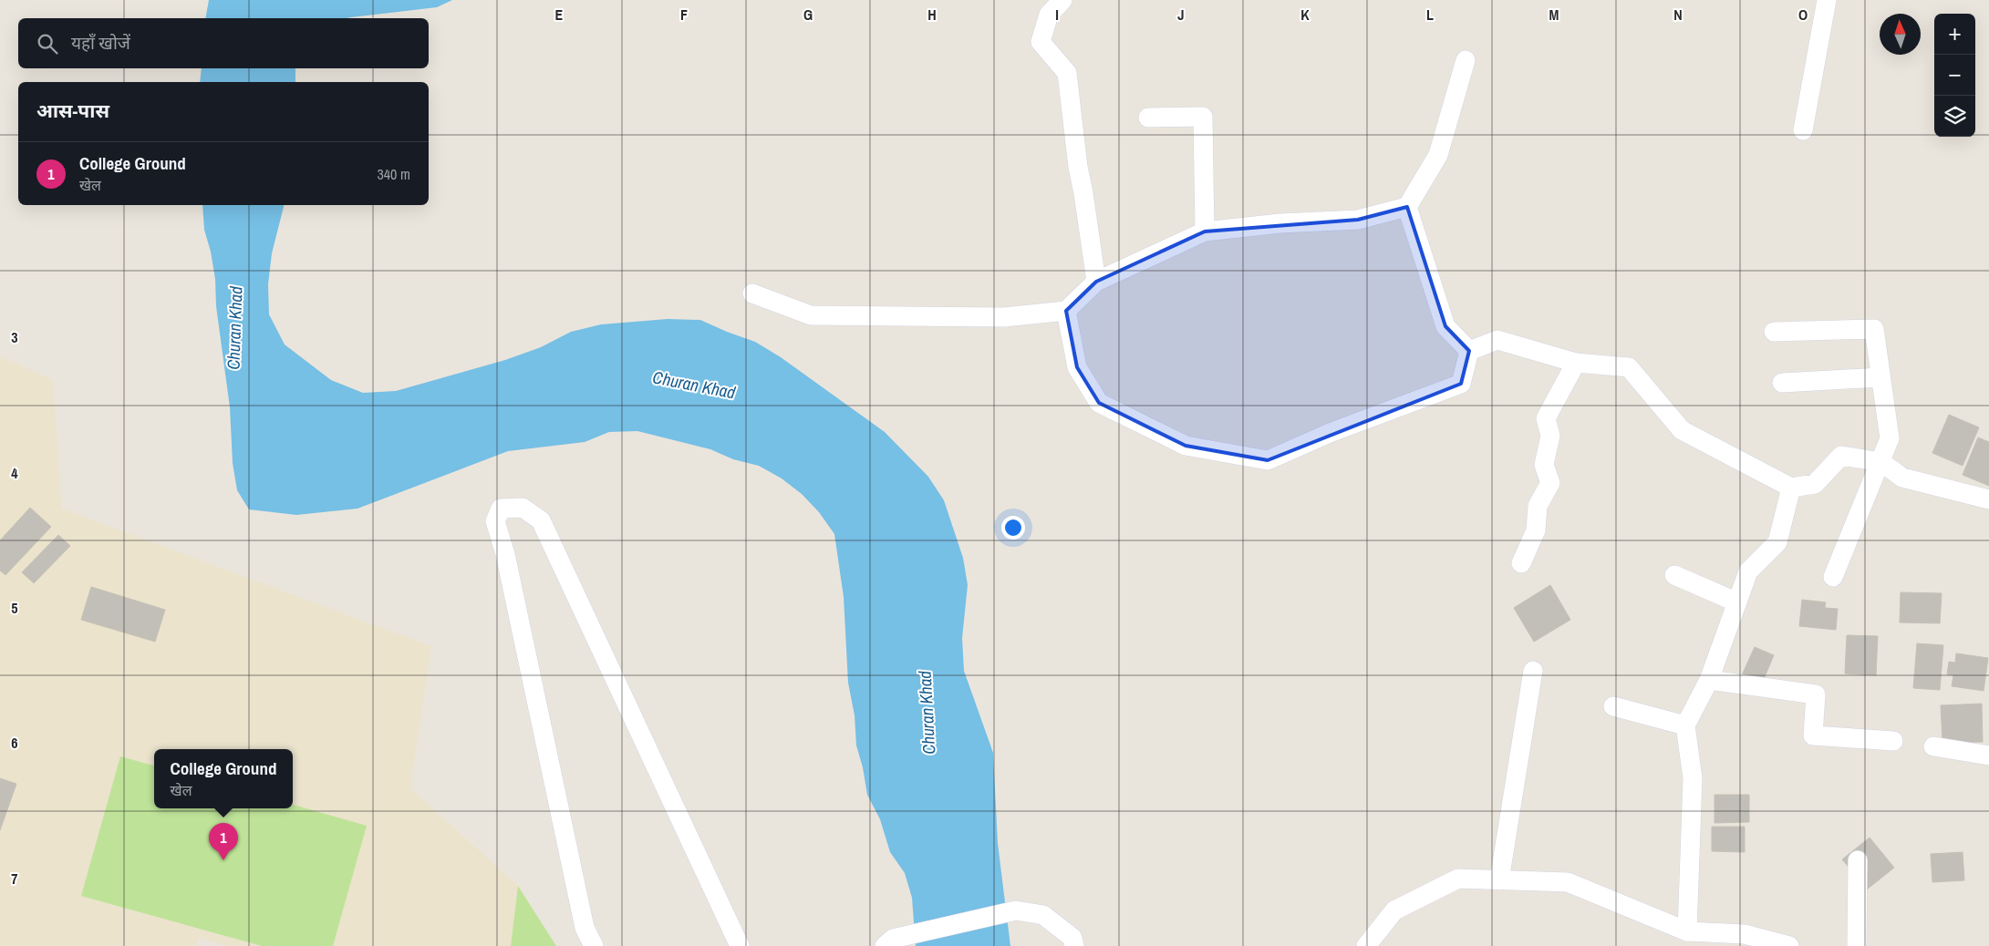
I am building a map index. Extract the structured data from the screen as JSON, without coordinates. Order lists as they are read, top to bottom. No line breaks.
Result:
{"water":["Churan Khad"],"north":"top","page":{"map_buttons":["+","−"],"search":"यहाँ खोजें","heading":"आस-पास","list":[{"mark":"1","name":"College Ground","note":"खेल","value":"340 m"}],"popup":["College Ground","खेल"],"pins":"1"},"grid":{"columns":["E","F","G","H","I","J","K","L","M","N","O"],"rows":["3","4","5","6","7"]}}
